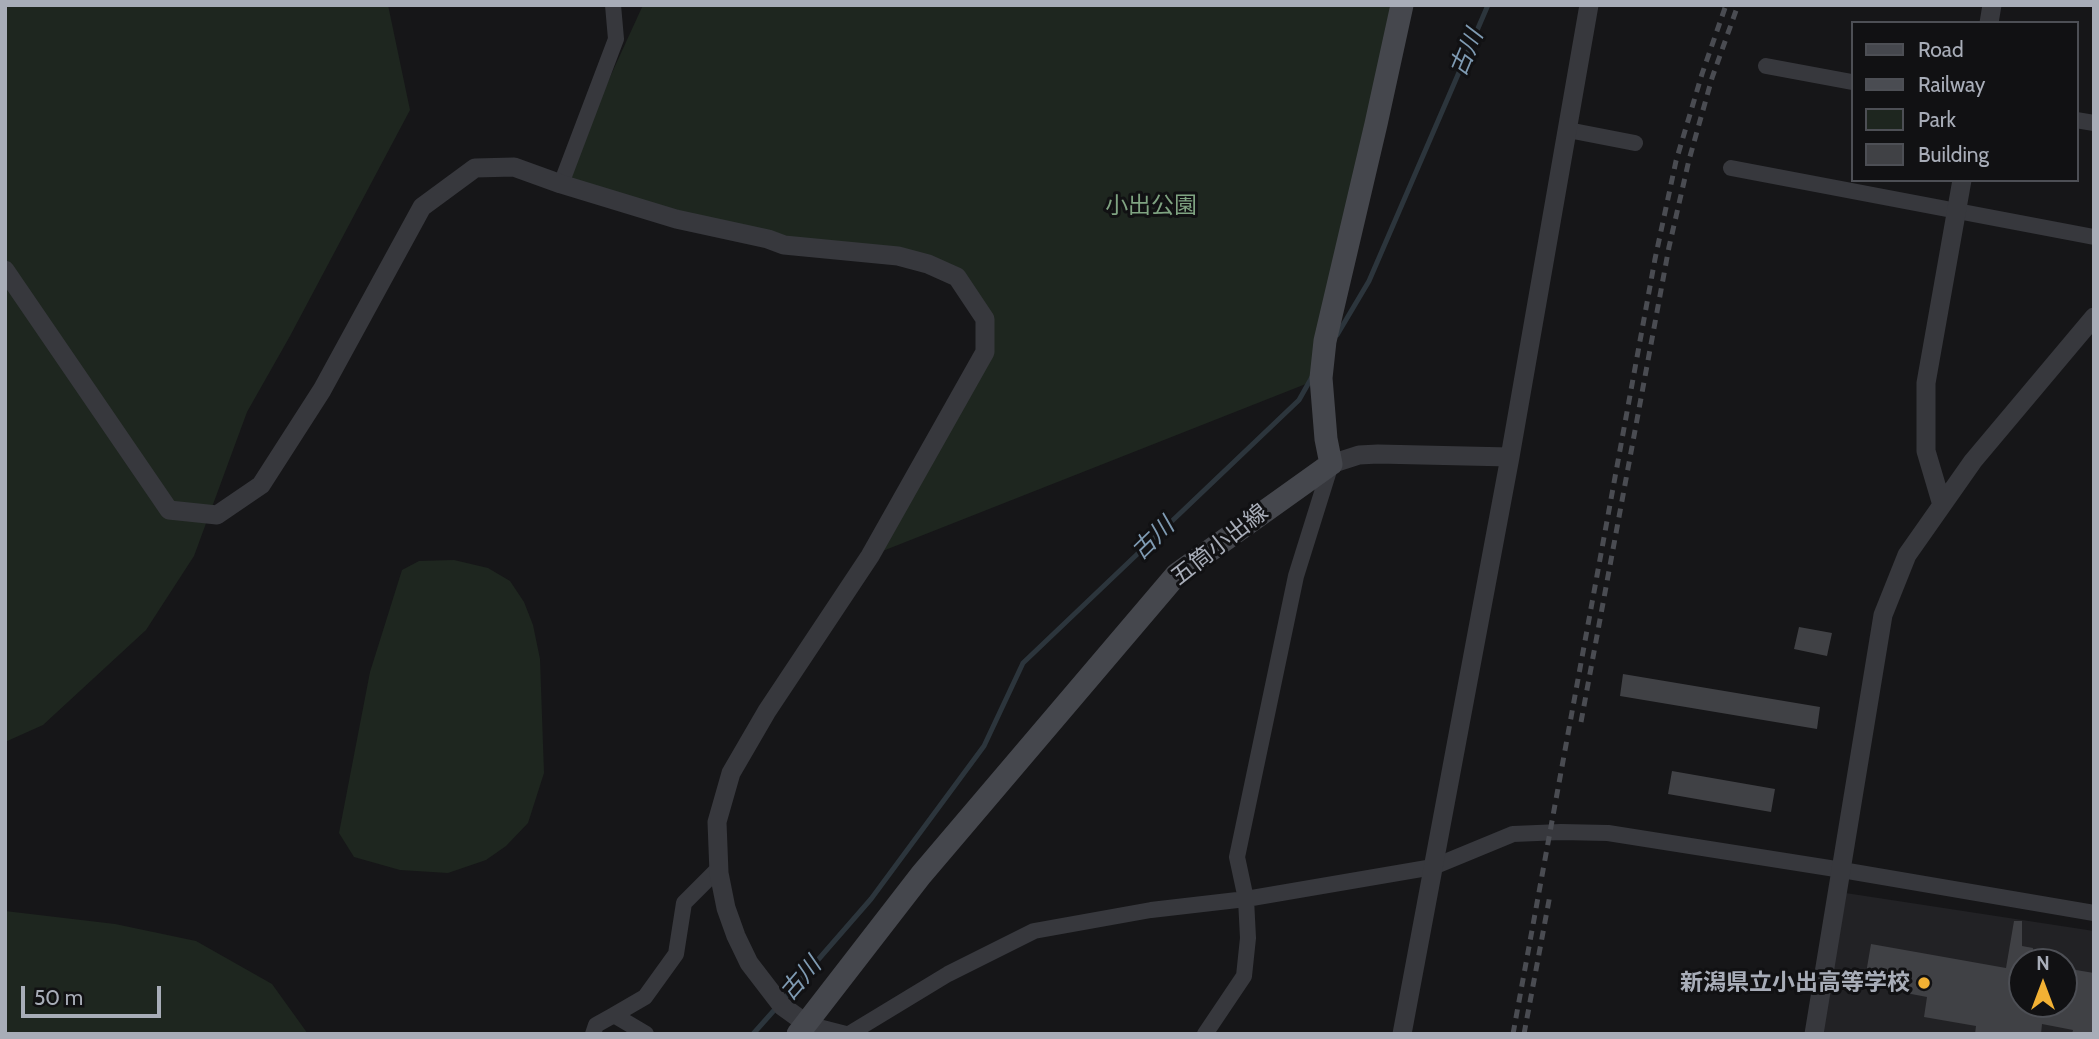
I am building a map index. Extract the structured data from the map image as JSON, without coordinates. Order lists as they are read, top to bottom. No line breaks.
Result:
{"streets":{"main road":["五筒小出線"]},"water":["古川"],"parks":["小出公園"],"places":["新潟県立小出高等学校"],"legend":["Road","Railway","Park","Building"],"scale_bar":"50 m","north":"top"}
